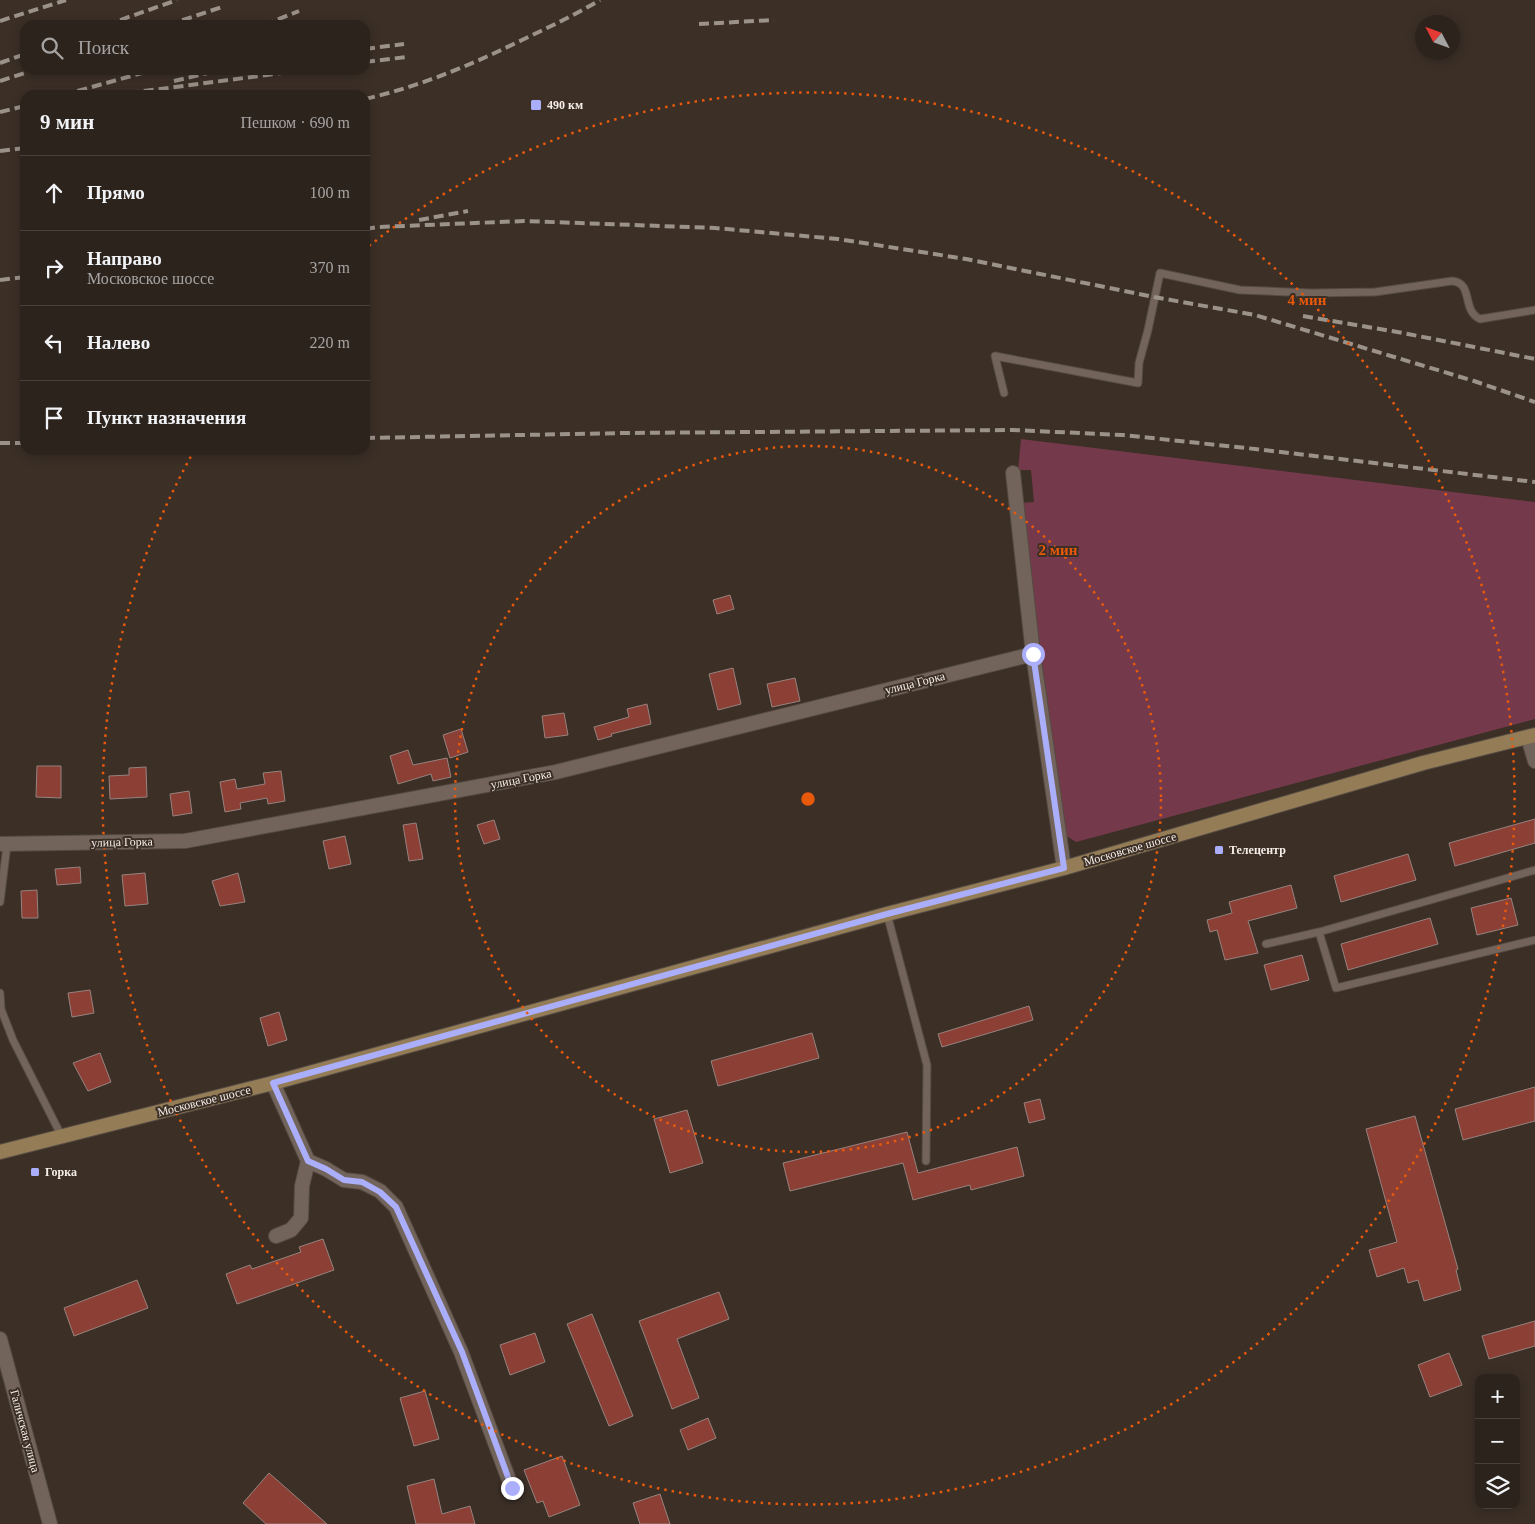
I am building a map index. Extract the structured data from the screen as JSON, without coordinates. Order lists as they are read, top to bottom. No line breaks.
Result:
{"streets":{"main road":["Московское шоссе"],"street":["улица Горка","Галичская улица"]},"places":{"transit":["490 км","Телецентр","Горка"]},"north":"top left","page":{"search":"Поиск","heading":["9 мин","Пешком · 690 m"],"list":[["Прямо","100 m"],["Направо","Московское шоссе","370 m"],["Налево","220 m"],"Пункт назначения"],"map_buttons":["+","−"]},"rings":["4 мин","2 мин"]}
